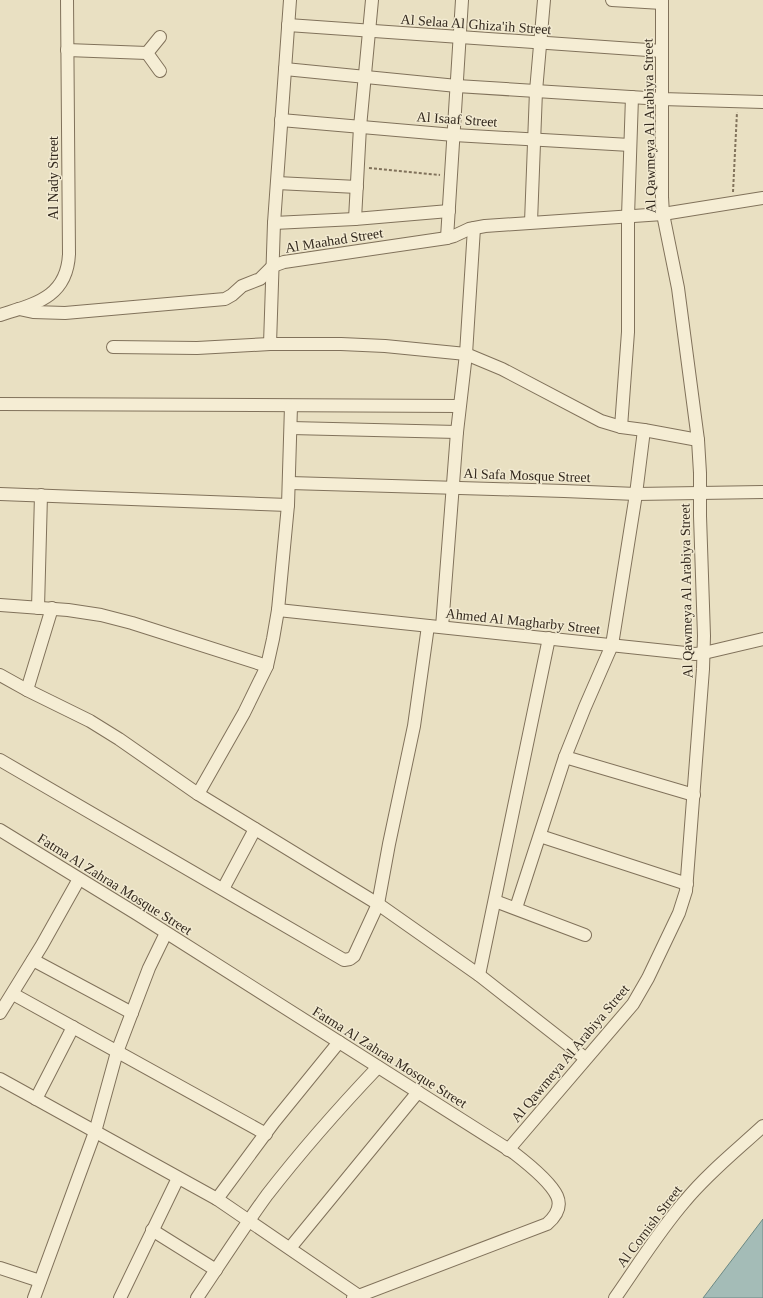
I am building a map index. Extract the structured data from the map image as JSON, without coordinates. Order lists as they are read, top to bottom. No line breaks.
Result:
{"streets":{"street":["Al Selaa Al Ghiza'ih Street","Al Isaaf Street","Al Qawmeya Al Arabiya Street","Al Nady Street","Al Maahad Street","Al Safa Mosque Street","Ahmed Al Magharby Street","Fatma Al Zahraa Mosque Street","Al Cornish Street"]},"crossings":[["Al Selaa Al Ghiza'ih Street","Al Qawmeya Al Arabiya Street"],["Al Qawmeya Al Arabiya Street","Al Maahad Street"],["Al Qawmeya Al Arabiya Street","Al Safa Mosque Street"],["Al Qawmeya Al Arabiya Street","Ahmed Al Magharby Street"],["Al Qawmeya Al Arabiya Street","Fatma Al Zahraa Mosque Street"],["Al Nady Street","Al Maahad Street"]]}
